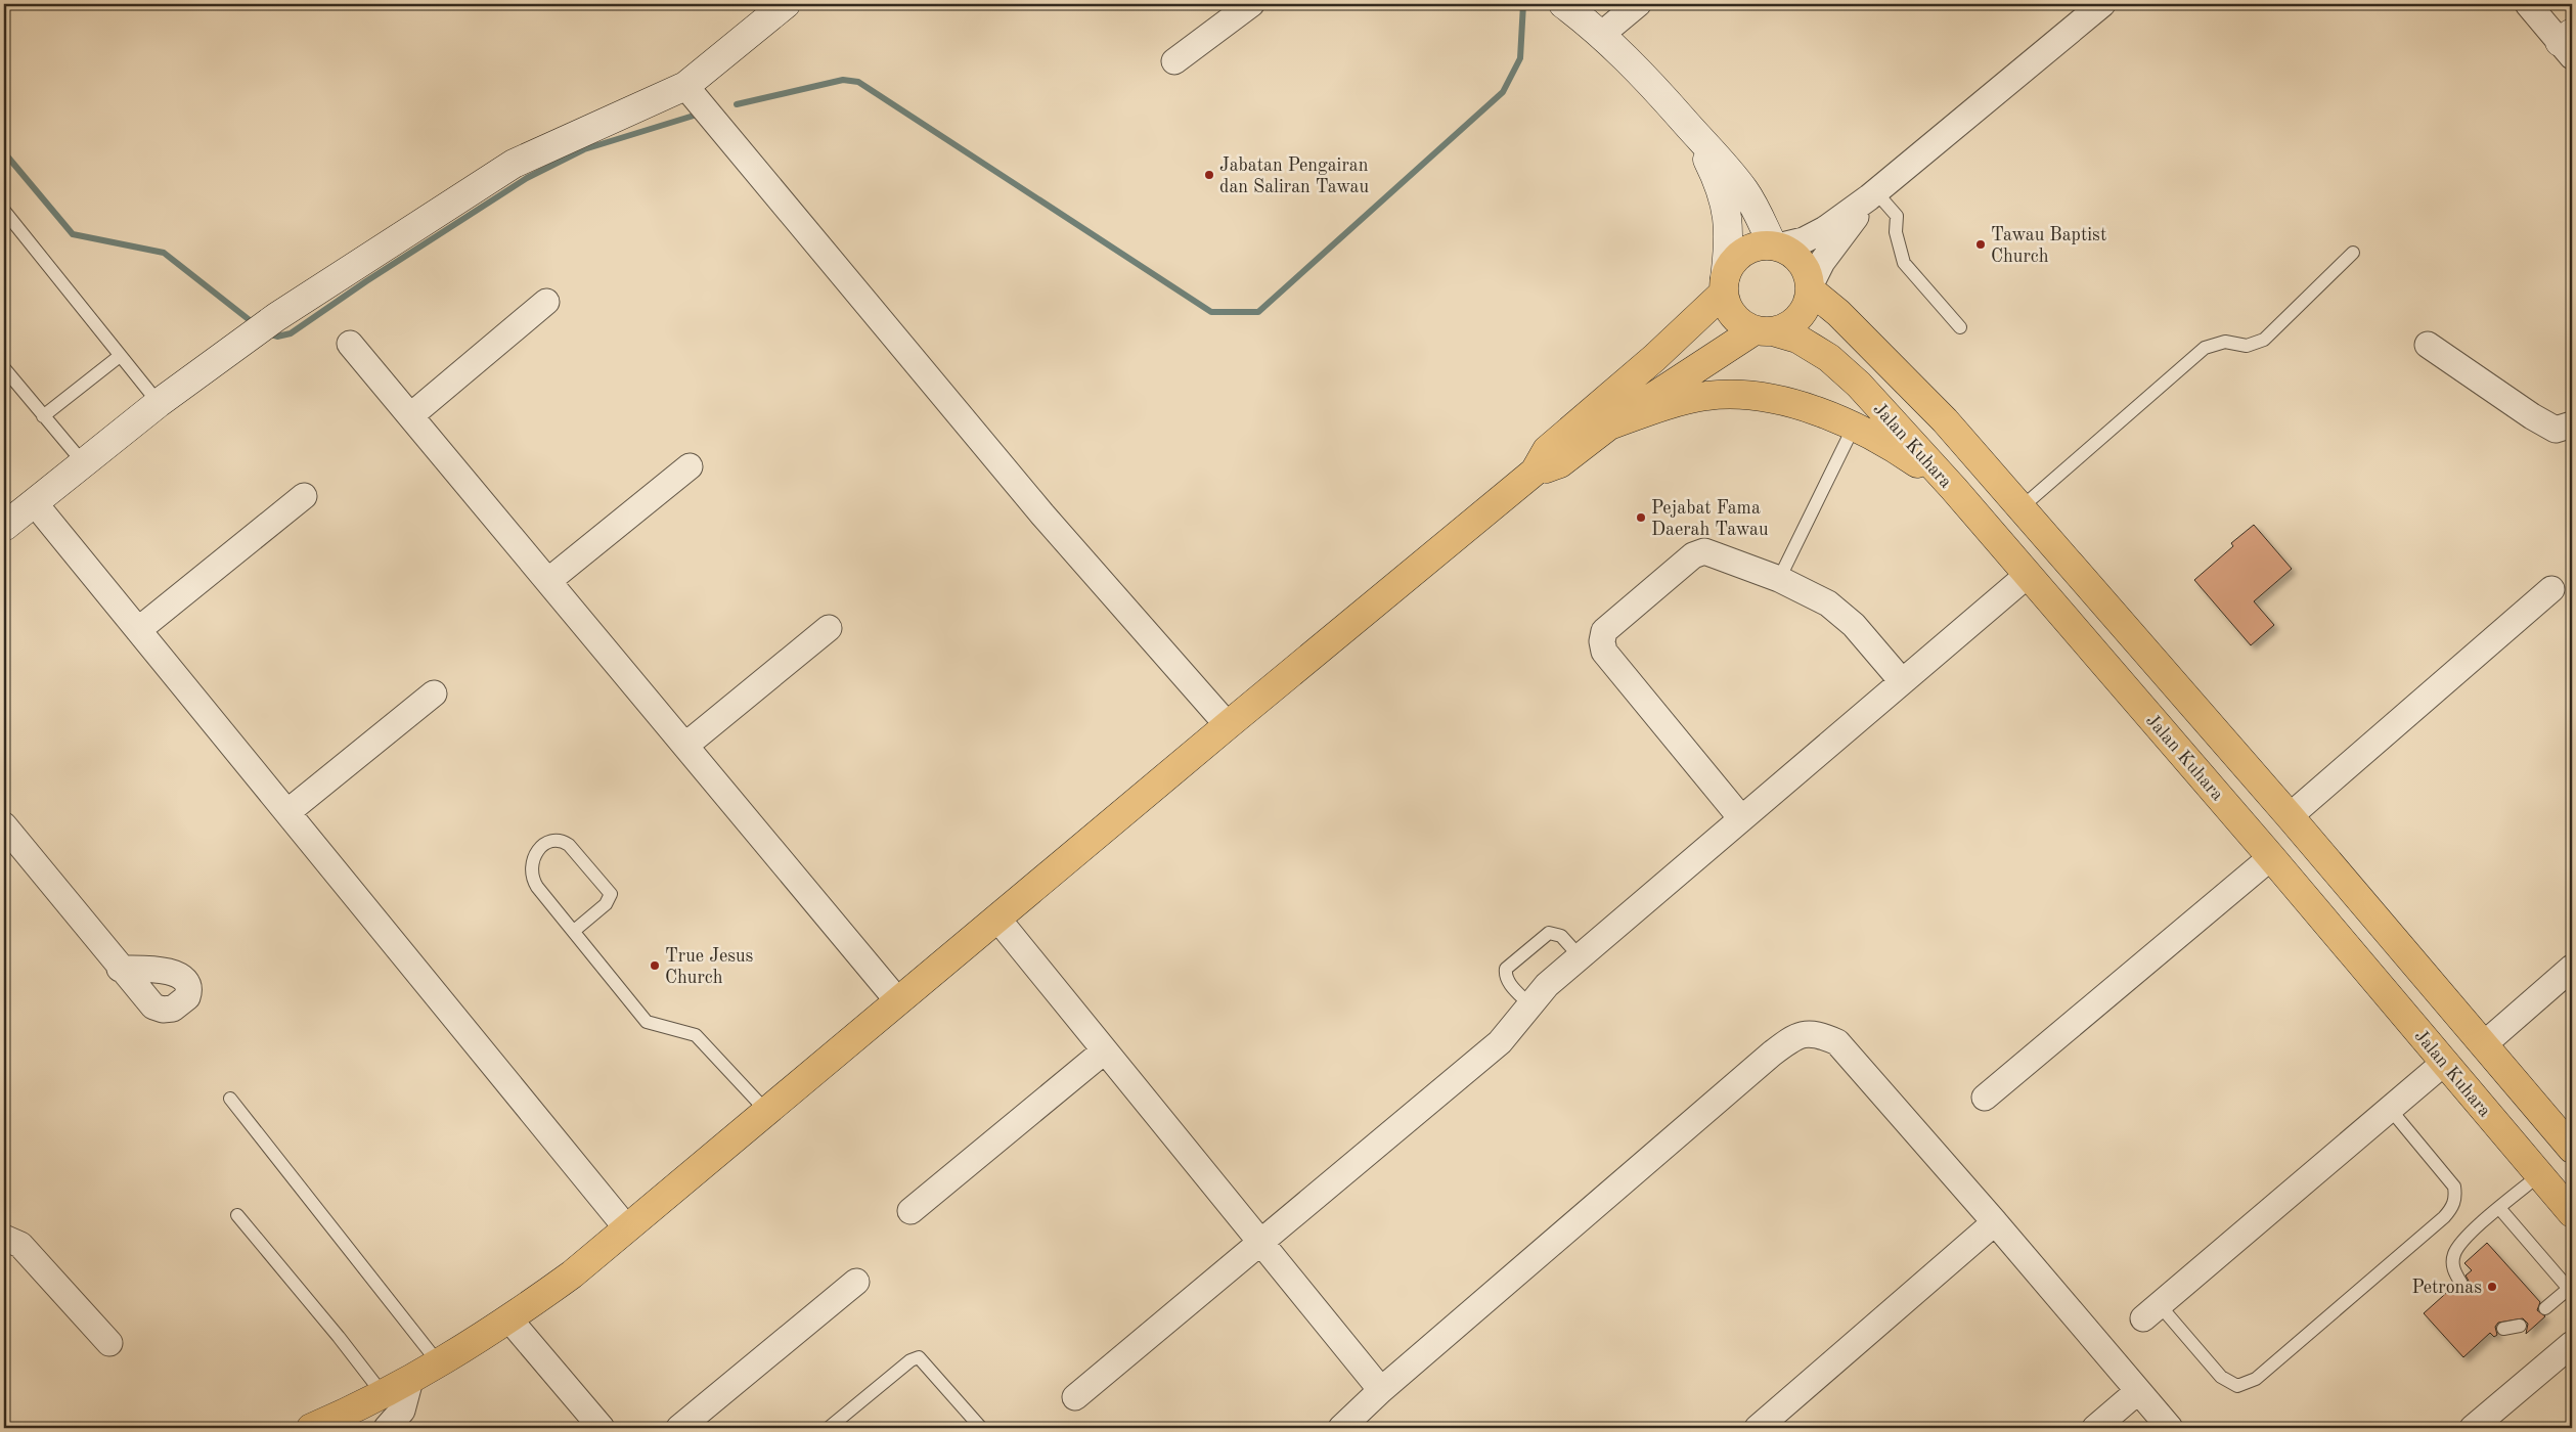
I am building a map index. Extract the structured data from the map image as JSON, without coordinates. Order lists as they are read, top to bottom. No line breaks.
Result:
{"streets":{"main road":["Jalan Kuhara"]},"places":["Jabatan Pengairan dan Saliran Tawau","Tawau Baptist Church","Pejabat Fama Daerah Tawau","True Jesus Church","Petronas"]}
